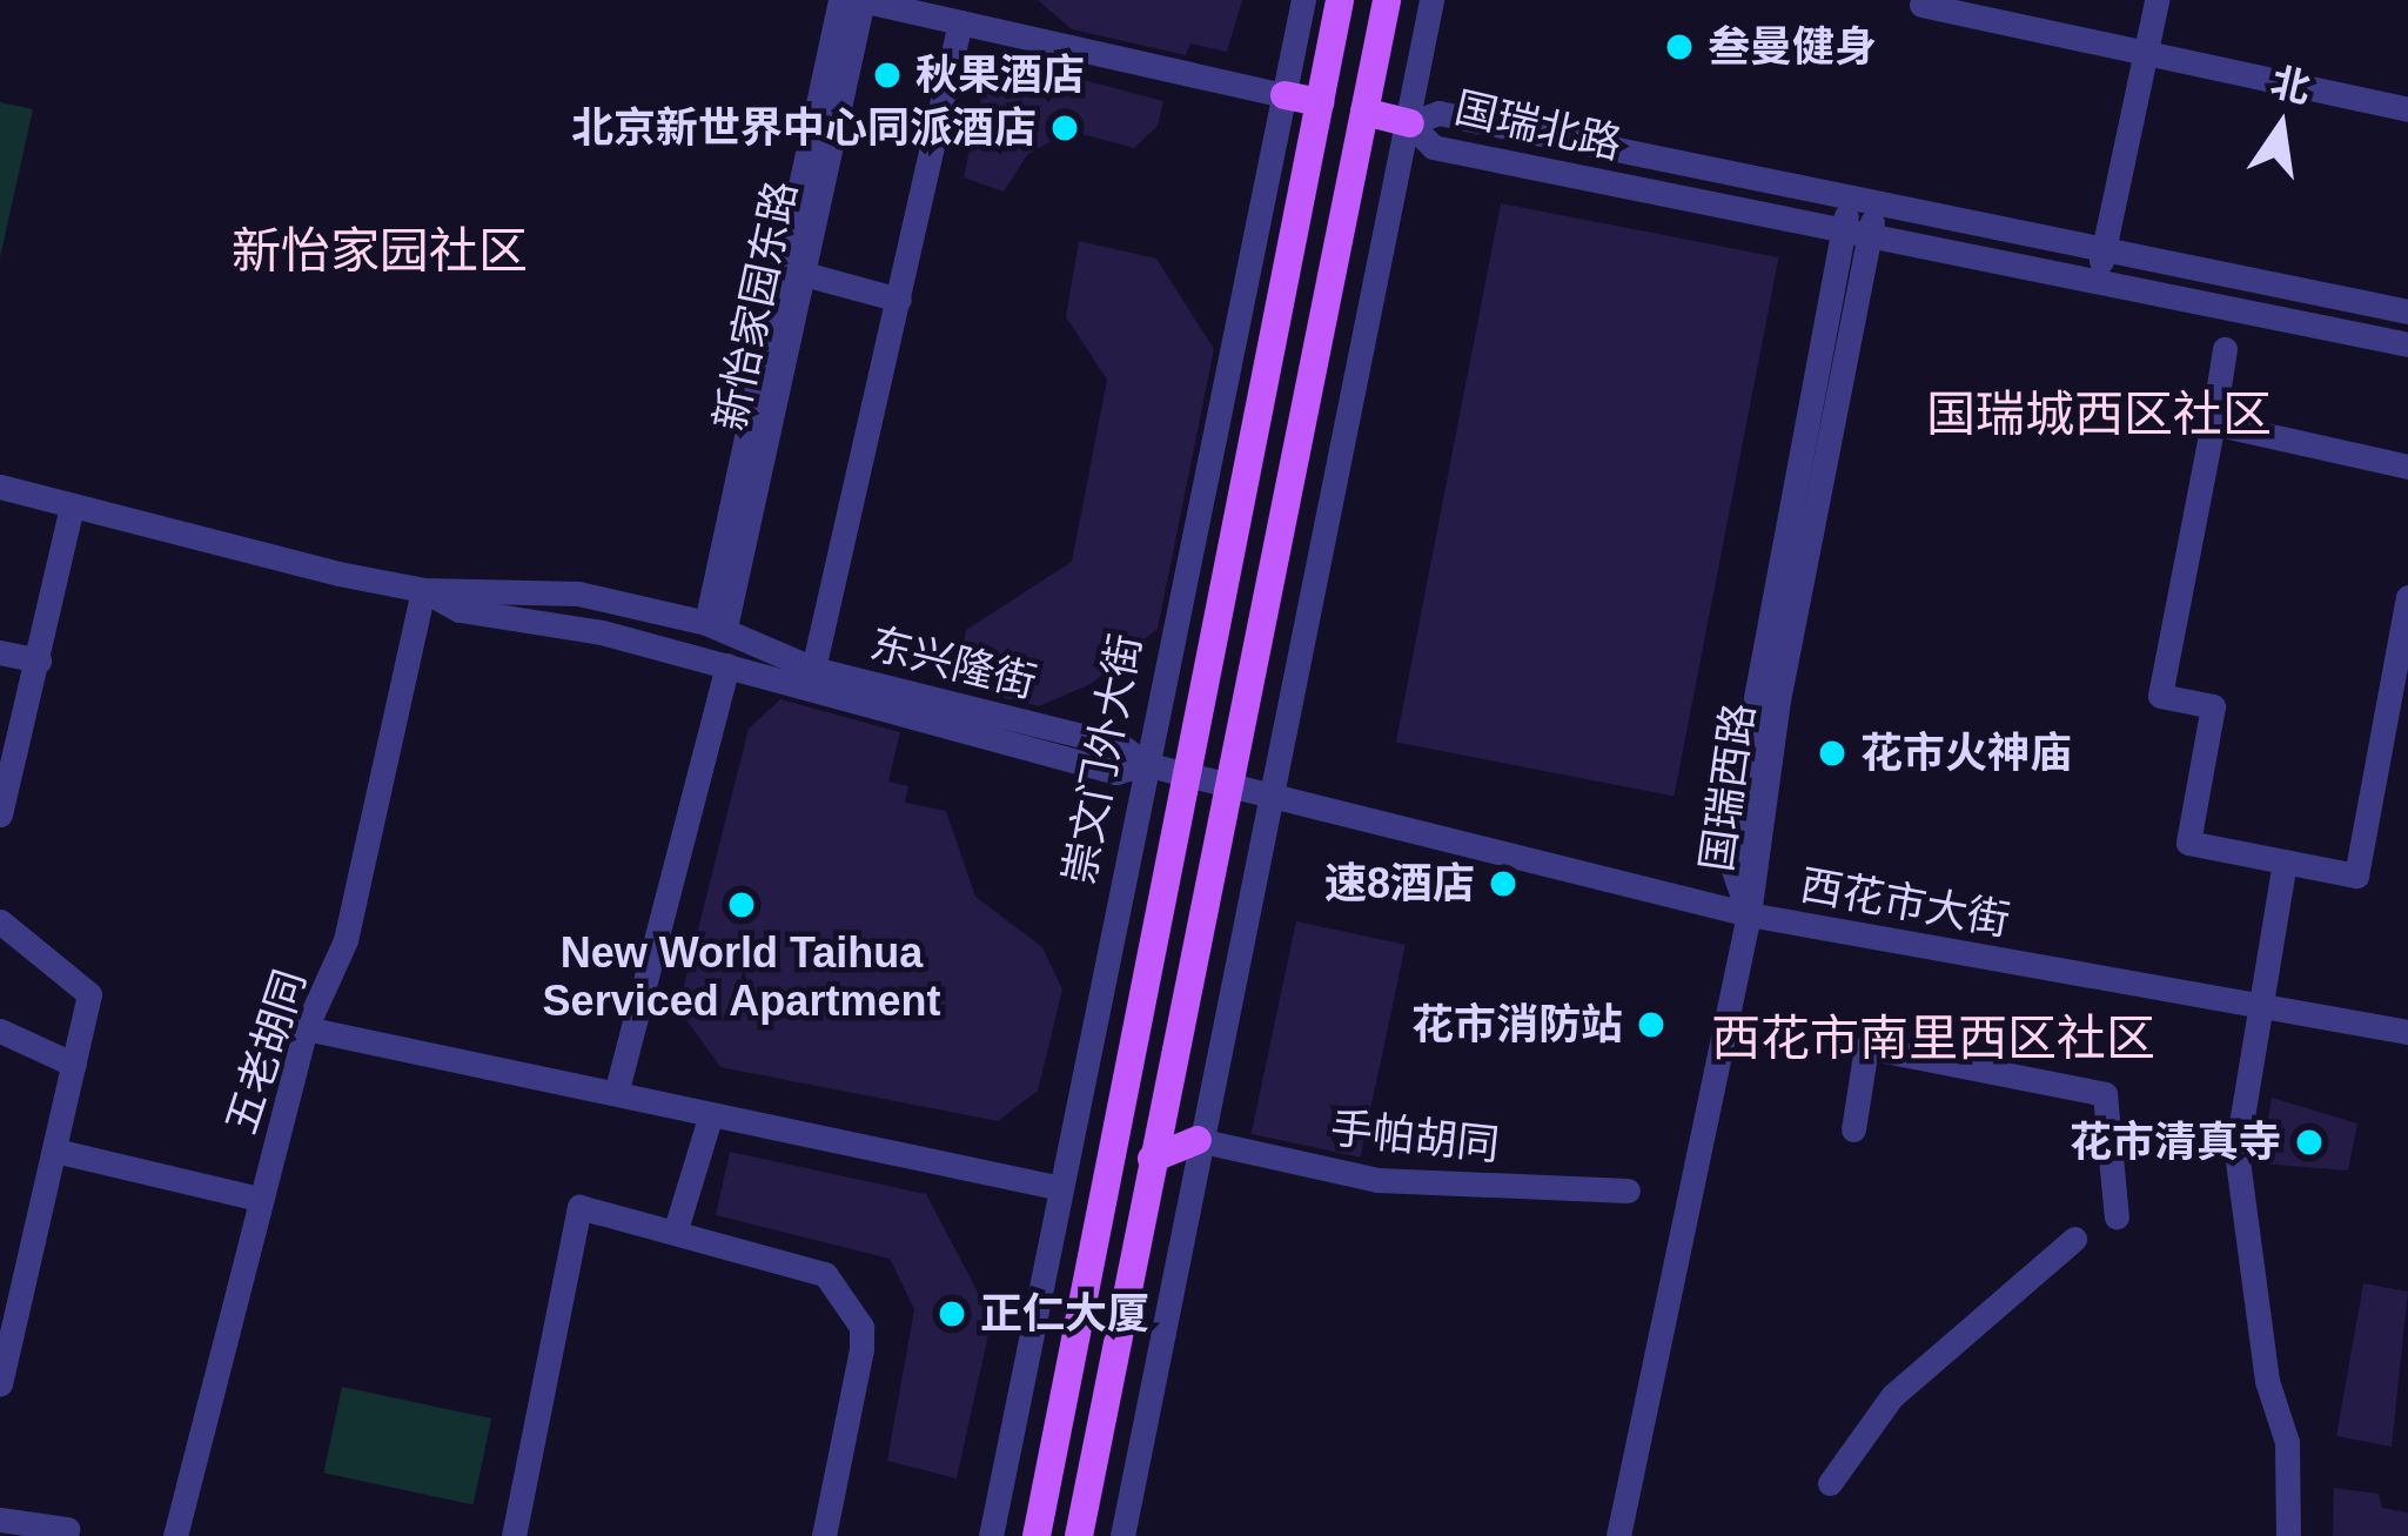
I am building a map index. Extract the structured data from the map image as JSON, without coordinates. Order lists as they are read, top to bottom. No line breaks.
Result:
{"streets":{"main road":["崇文门外大街"],"street":["国瑞北路","新怡家园东路","东兴隆街","国瑞西路","西花市大街","五老胡同","手帕胡同"]},"crossings":[["国瑞北路","国瑞西路"],["新怡家园东路","东兴隆街"],["东兴隆街","崇文门外大街"],["东兴隆街","西花市大街"],["东兴隆街","五老胡同"],["崇文门外大街","西花市大街"],["国瑞西路","西花市大街"]],"districts":["新怡家园社区","国瑞城西区社区","西花市南里西区社区"],"places":["叁曼健身","秋果酒店","北京新世界中心同派酒店","花市火神庙","速8酒店","New World Taihua Serviced Apartment","花市消防站","花市清真寺","正仁大厦"],"north":"top"}
